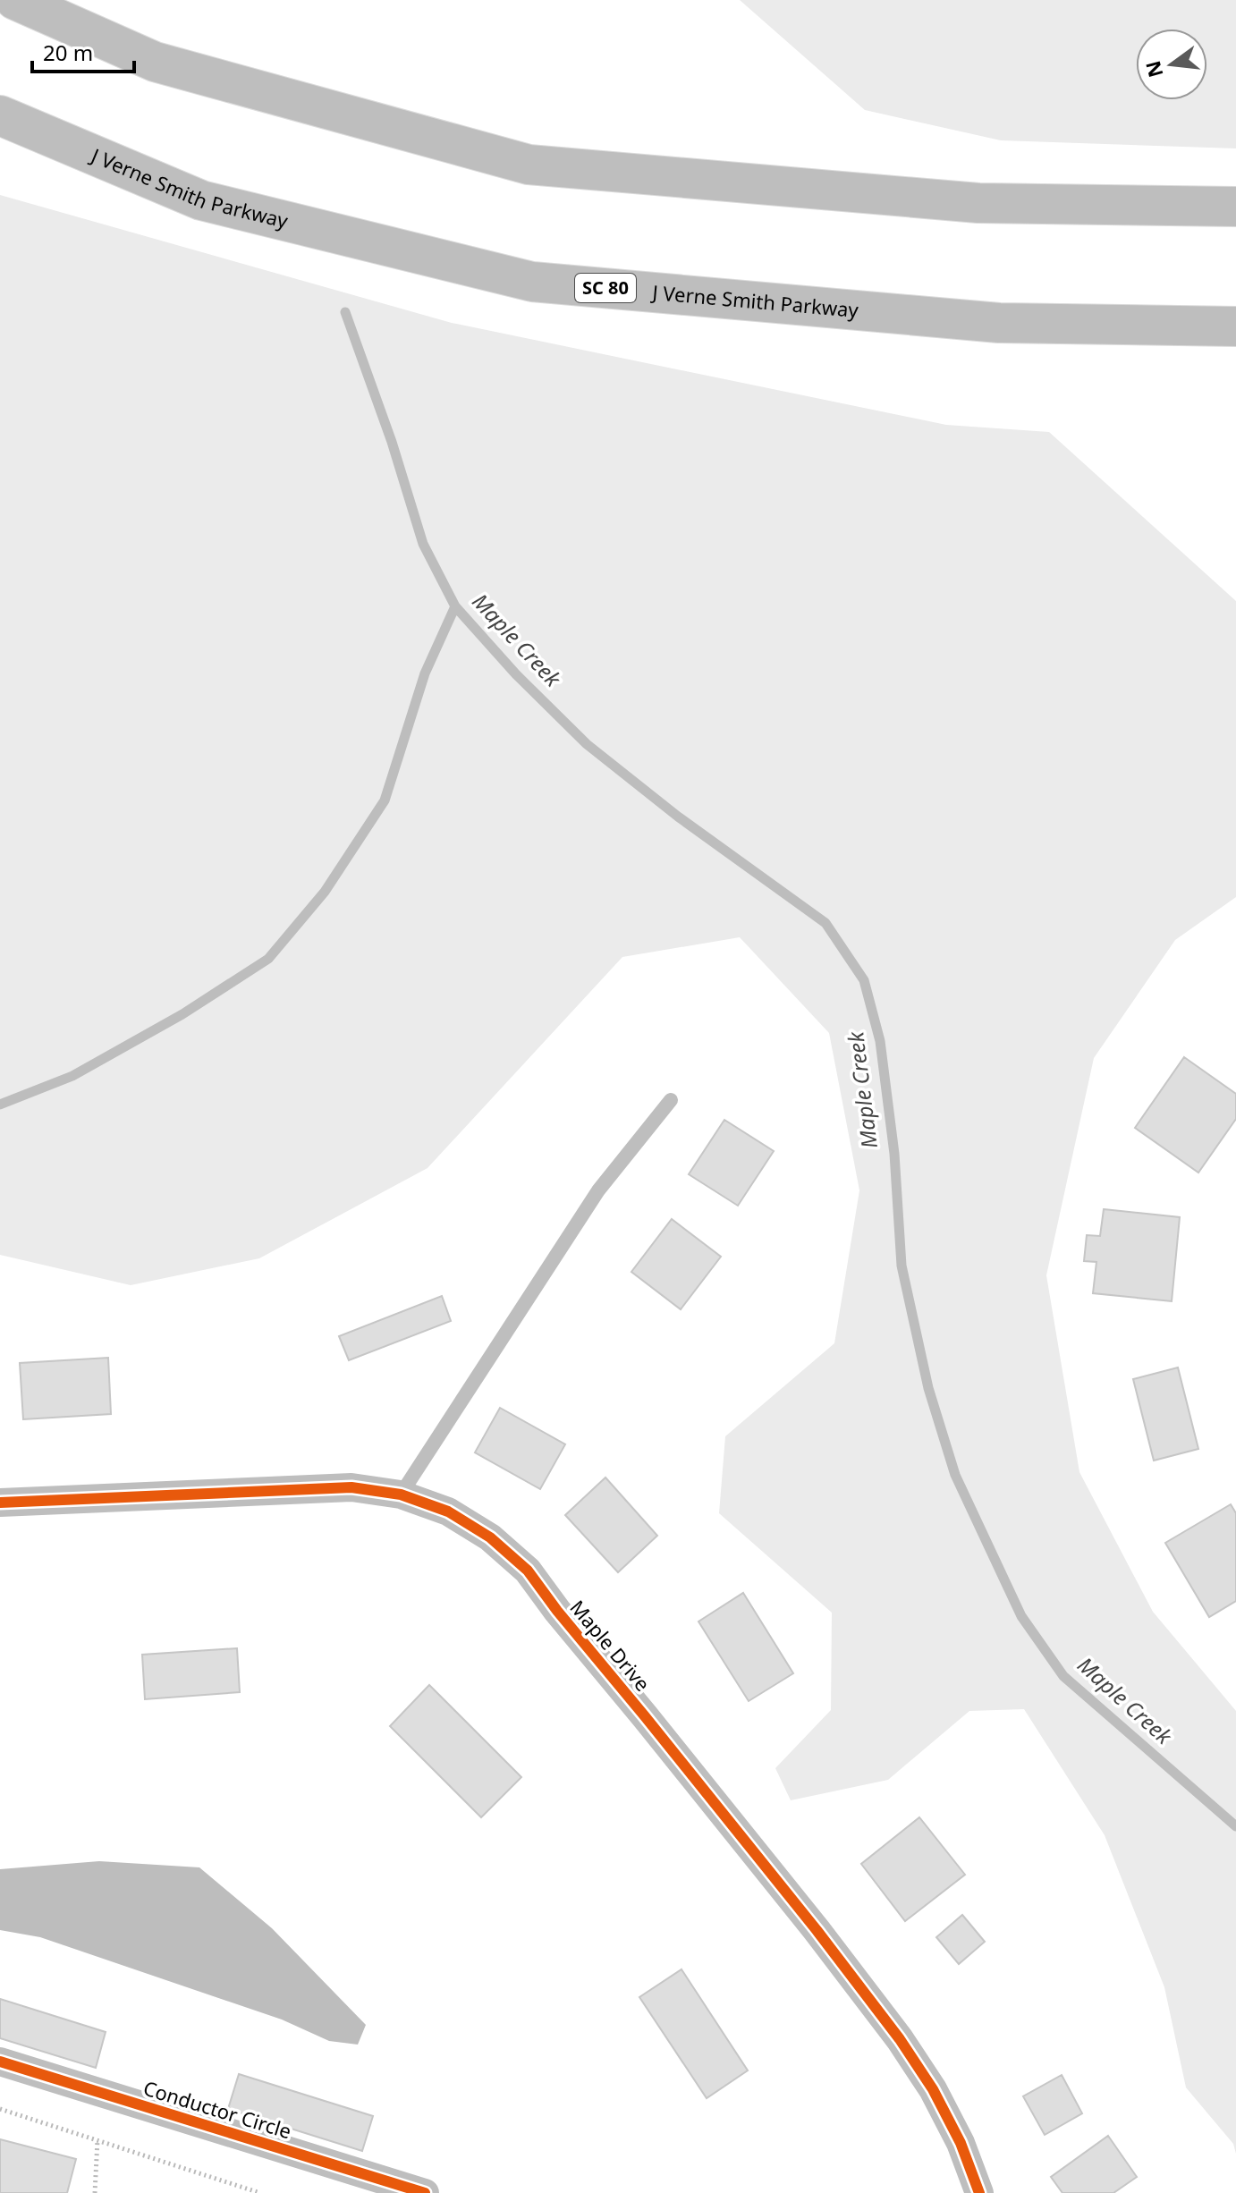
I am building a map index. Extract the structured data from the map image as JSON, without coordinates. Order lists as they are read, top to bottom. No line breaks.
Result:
{"streets":{"main road":["J Verne Smith Parkway","SC 80"],"street":["Maple Drive","Conductor Circle"]},"water":["Maple Creek"],"scale_bar":"20 m","north":"left"}
